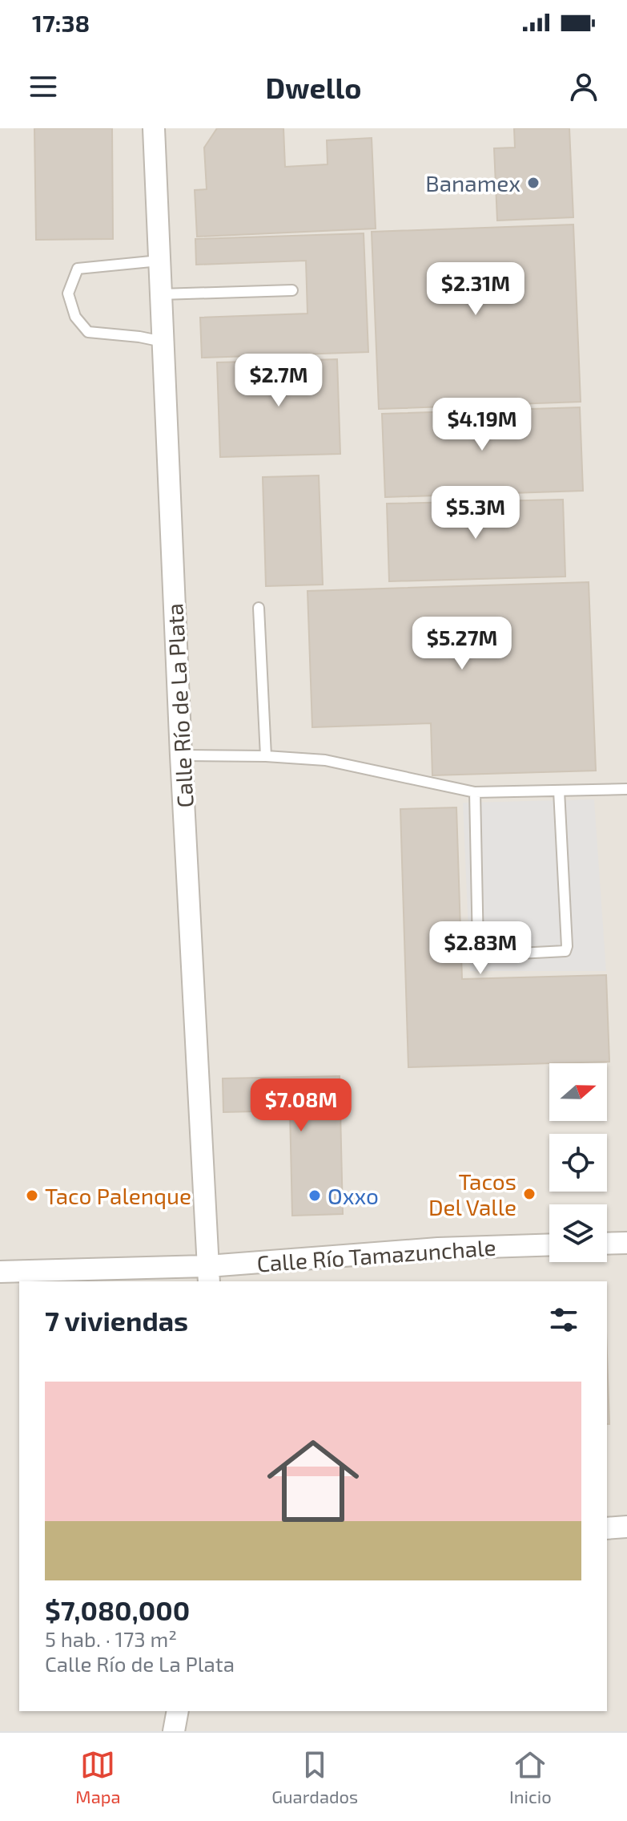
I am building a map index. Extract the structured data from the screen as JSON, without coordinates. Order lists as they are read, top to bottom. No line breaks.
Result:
{"streets":{"street":["Calle Río de La Plata","Calle Río Tamazunchale"]},"crossings":[["Calle Río de La Plata","Calle Río Tamazunchale"]],"places":["Banamex","Tacos Del Valle","Taco Palenque","Oxxo"],"north":"right","page":{"status":"17:38","header":"Dwello","price":["$2.31M","$2.7M","$4.19M","$5.3M","$5.27M","$2.83M","$7.08M"],"heading":"7 viviendas","list":[{"name":"$7,080,000","note":"5 hab. · 173 m² · Calle Río de La Plata"}],"tabs":["Mapa","Guardados","Inicio"]}}
